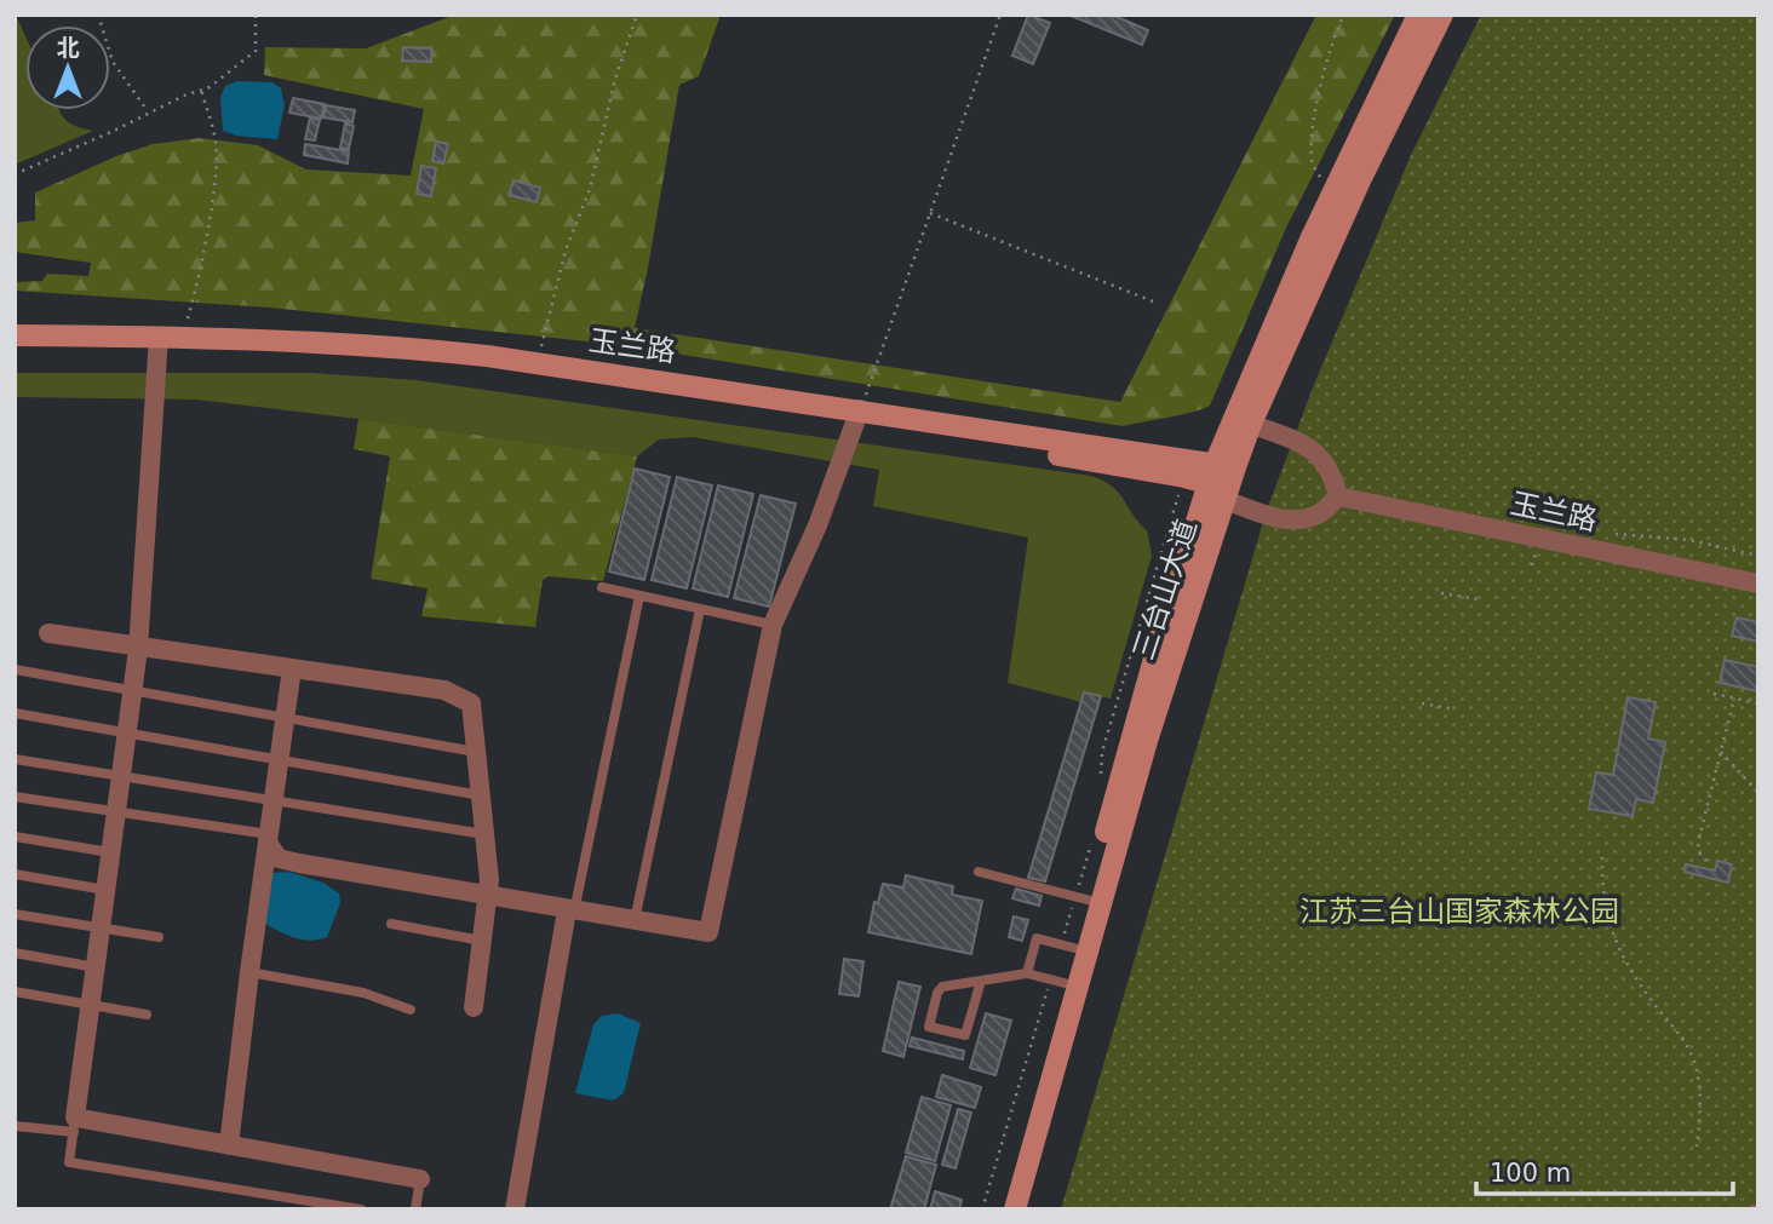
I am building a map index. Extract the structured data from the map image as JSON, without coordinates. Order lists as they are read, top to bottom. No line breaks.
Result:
{"streets":{"main road":["玉兰路","三台山大道"]},"crossings":[["玉兰路","三台山大道"]],"parks":["江苏三台山国家森林公园"],"scale_bar":"100 m","north":"top"}
